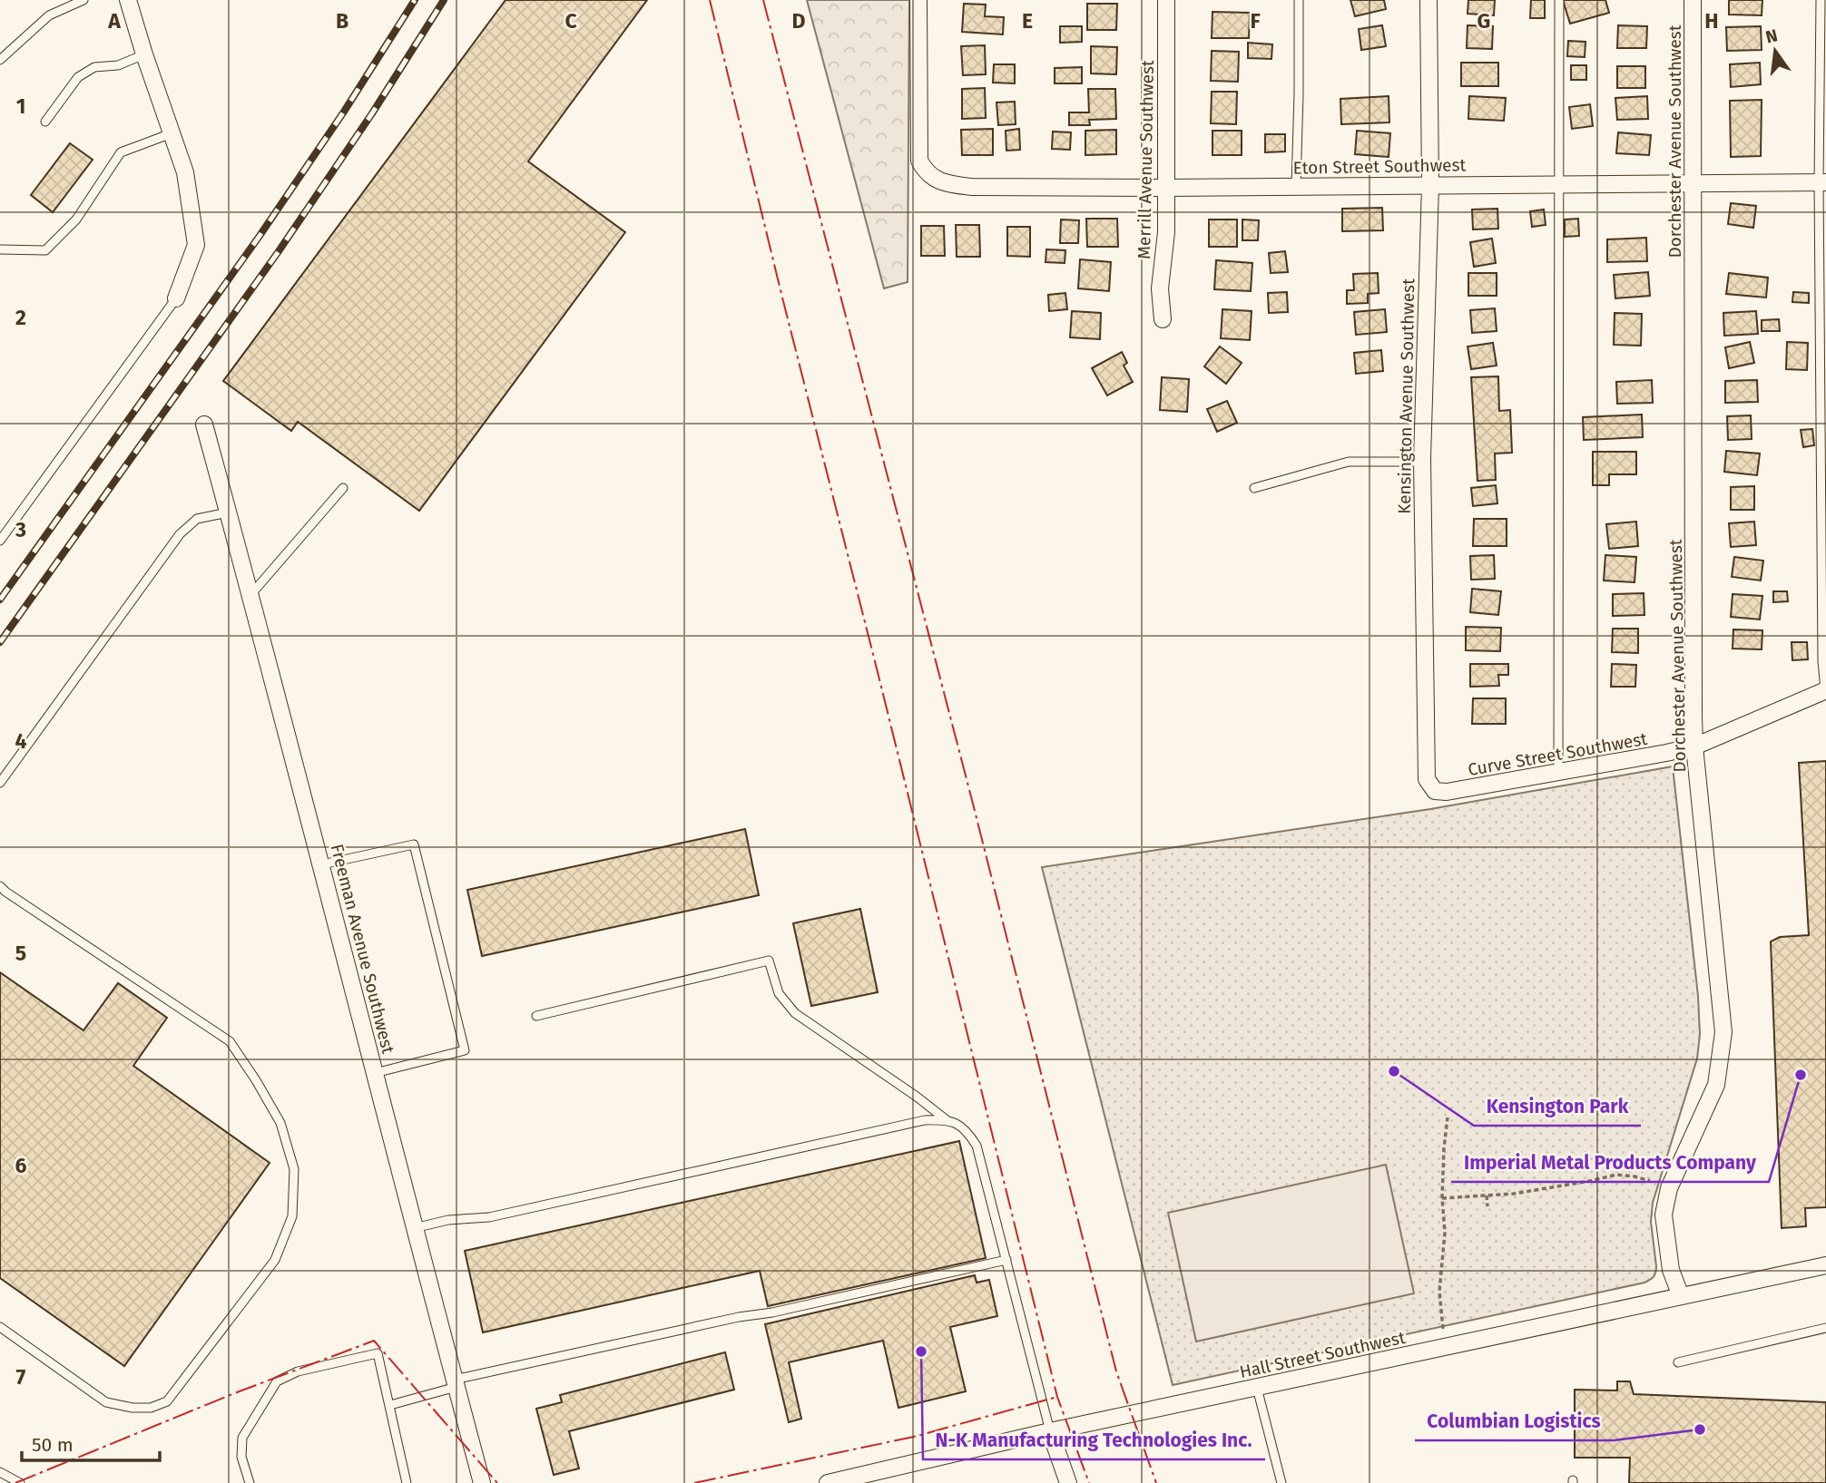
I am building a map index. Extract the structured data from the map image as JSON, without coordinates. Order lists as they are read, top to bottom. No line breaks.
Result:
{"streets":{"street":["Dorchester Avenue Southwest","Merrill Avenue Southwest","Eton Street Southwest","Kensington Avenue Southwest","Curve Street Southwest","Freeman Avenue Southwest","Hall Street Southwest"]},"crossings":[["Dorchester Avenue Southwest","Eton Street Southwest"],["Dorchester Avenue Southwest","Curve Street Southwest"],["Dorchester Avenue Southwest","Hall Street Southwest"],["Merrill Avenue Southwest","Eton Street Southwest"],["Eton Street Southwest","Kensington Avenue Southwest"],["Kensington Avenue Southwest","Curve Street Southwest"]],"places":["Kensington Park","Imperial Metal Products Company","N-K Manufacturing Technologies Inc.","Columbian Logistics"],"scale_bar":"50 m","north":"top","grid":{"columns":["A","B","C","D","E","F","G","H"],"rows":["1","2","3","4","5","6","7"]}}
